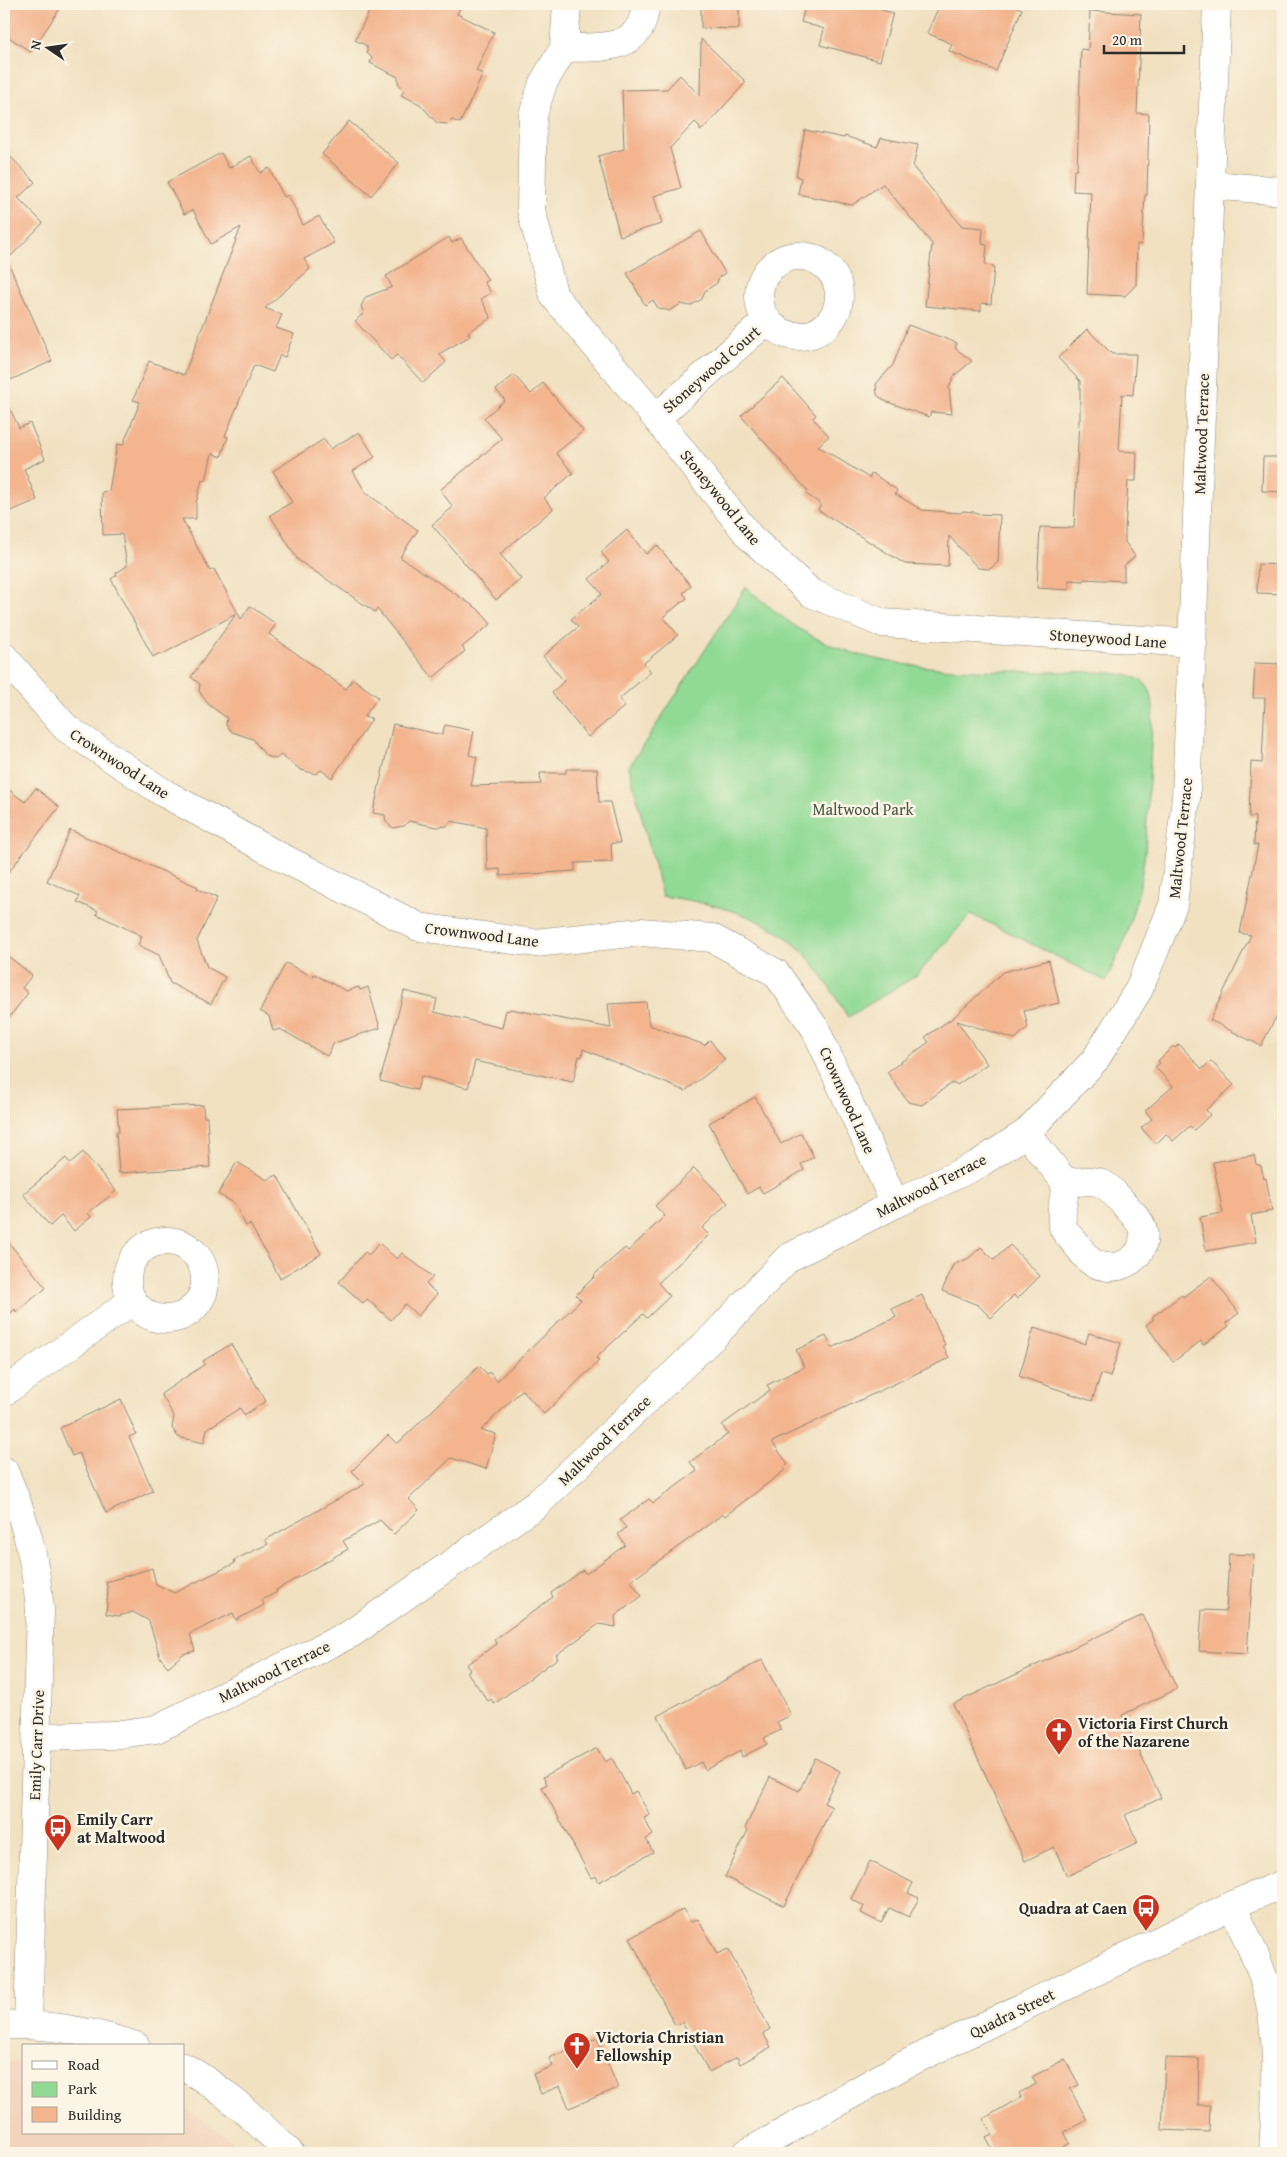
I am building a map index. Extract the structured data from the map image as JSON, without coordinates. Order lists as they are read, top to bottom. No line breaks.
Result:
{"streets":{"street":["Stoneywood Court","Maltwood Terrace","Stoneywood Lane","Crownwood Lane","Emily Carr Drive","Quadra Street"]},"crossings":[["Stoneywood Court","Stoneywood Lane"],["Maltwood Terrace","Stoneywood Lane"],["Maltwood Terrace","Crownwood Lane"],["Maltwood Terrace","Emily Carr Drive"]],"parks":["Maltwood Park"],"places":{"church":["Victoria First Church of the Nazarene","Victoria Christian Fellowship"],"bus stop":["Emily Carr at Maltwood","Quadra at Caen"]},"legend":["Road","Park","Building"],"scale_bar":"20 m","north":"left"}
